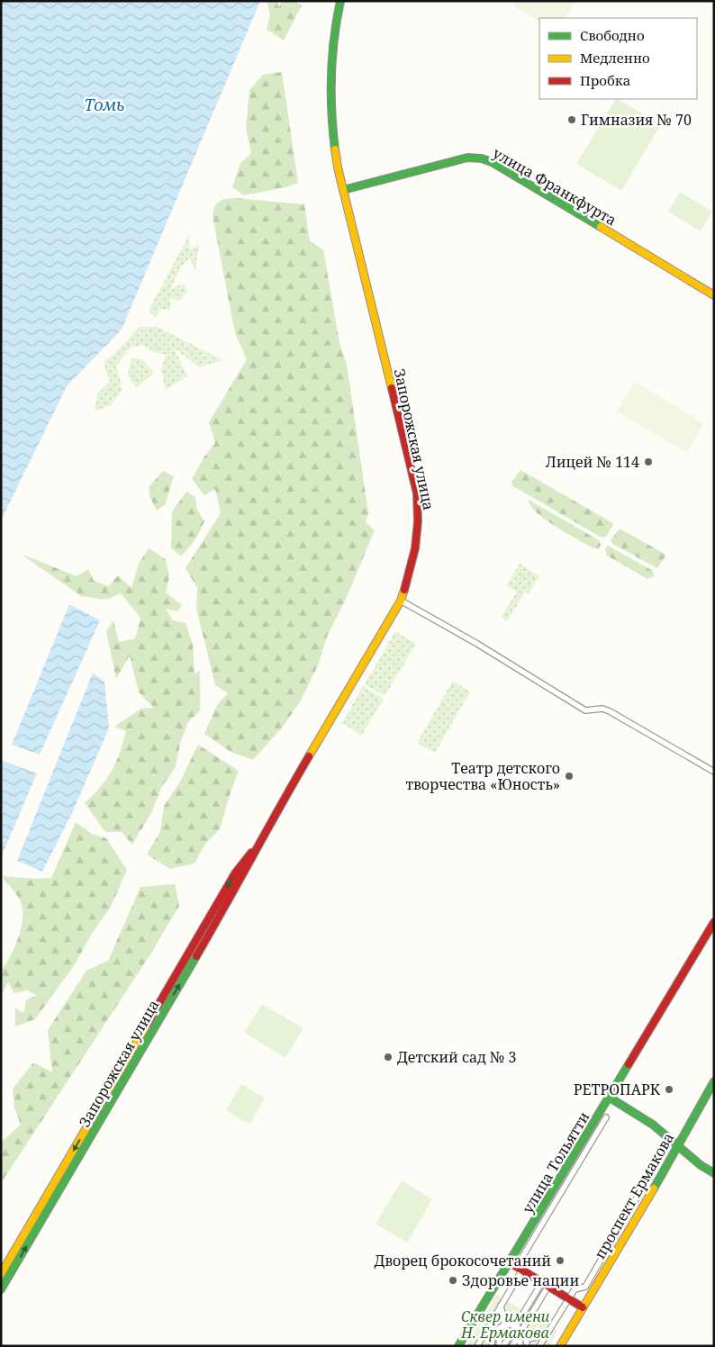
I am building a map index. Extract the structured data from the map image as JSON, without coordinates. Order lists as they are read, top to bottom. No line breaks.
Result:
{"streets":{"main road":["улица Франкфурта","Запорожская улица","улица Тольятти","проспект Ермакова"]},"crossings":[["улица Франкфурта","Запорожская улица"]],"water":["Томь"],"parks":["Сквер имени Н. Ермакова"],"places":["Гимназия № 70","Лицей № 114","Театр детского творчества «Юность»","Детский сад № 3","РЕТРОПАРК","Дворец брокосочетаний","Здоровье нации"],"legend":["Свободно","Медленно","Пробка"]}
